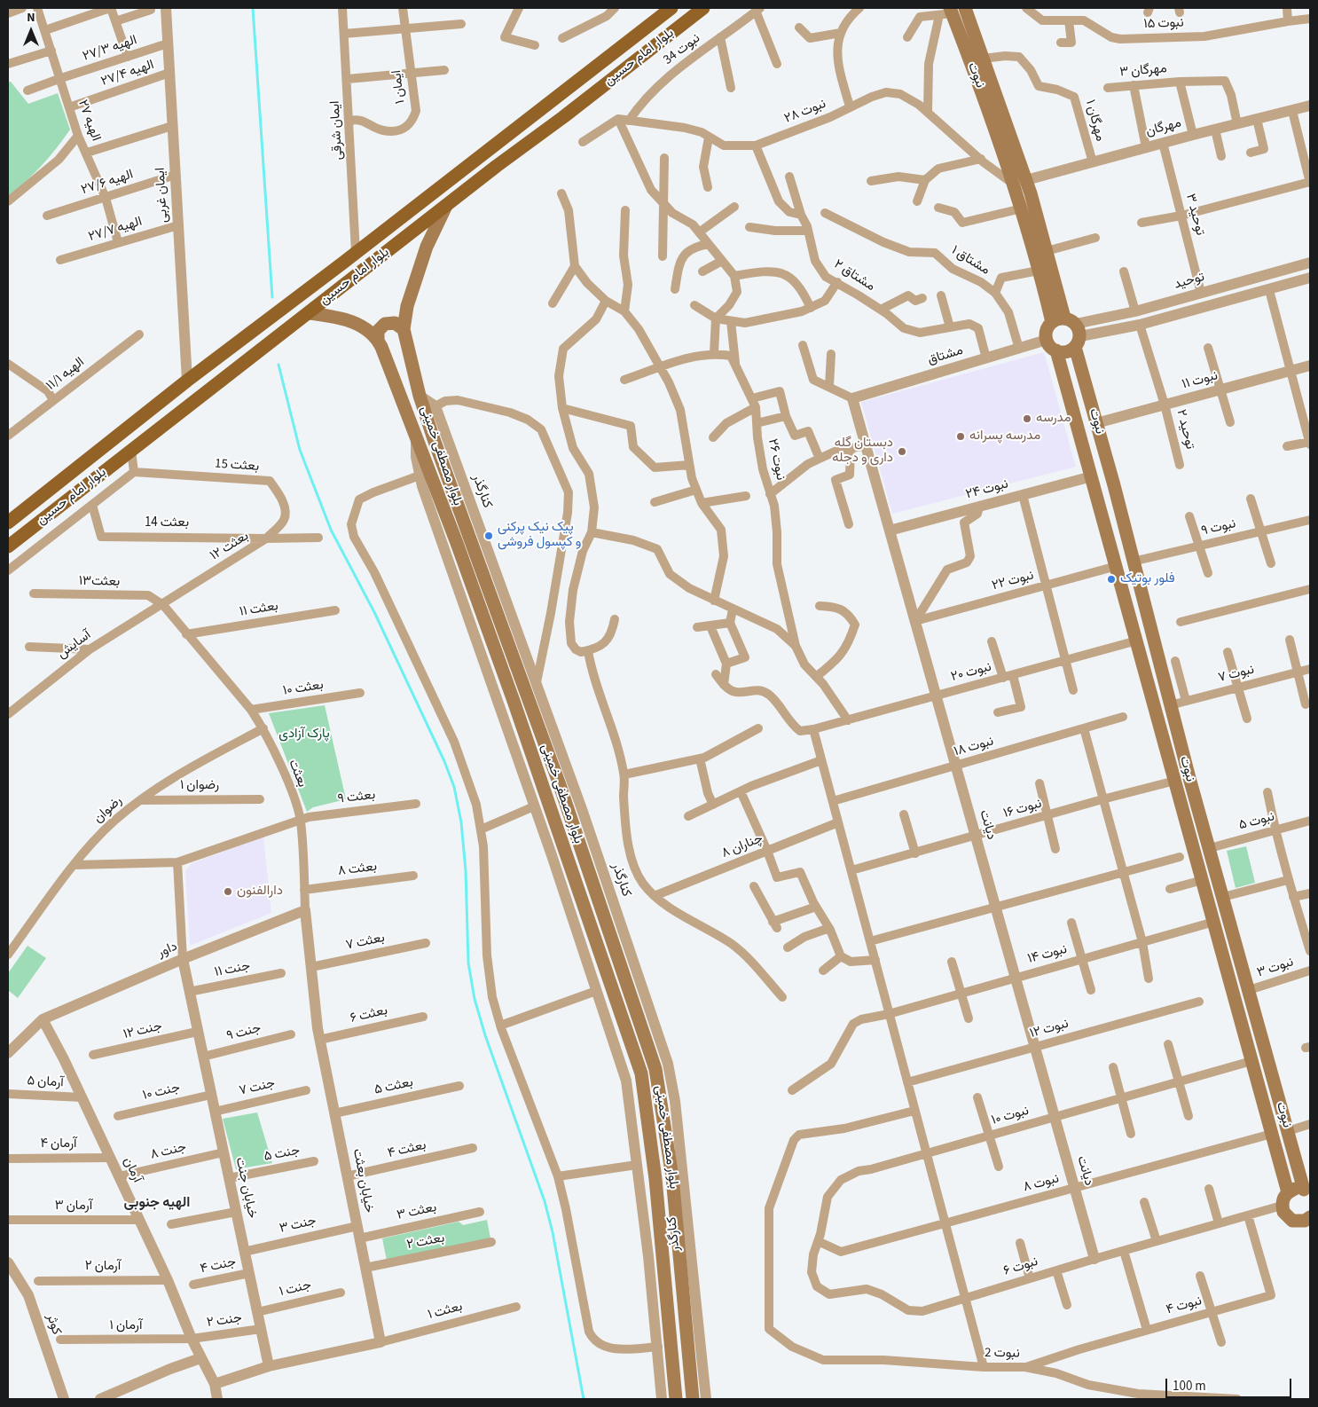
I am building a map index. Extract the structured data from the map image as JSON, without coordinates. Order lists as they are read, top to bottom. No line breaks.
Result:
{"streets":{"main road":["بلوار امام حسین","نبوت","بلوار مصطفی خمینی"],"street":["نبوت ۱۵","الهیه ۲۷/۳","نبوت 34","مهرگان ۳","الهیه ۲۷/۴","ایمان ۱","نبوت ۲۸","الهیه ۲۷","مهرگان ۱","مهرگان","ایمان شرقی","الهیه ۲۷/۶","ایمان غربی","توحید ۳","الهیه ۲۷/۷","مشتاق ۱","مشتاق ۲","توحید","مشتاق","الهیه ۱۱/۱","نبوت ۱۱","توحید ۲","نبوت ۲۶","بعثت 15","نبوت ۲۴","کنارگذر","بعثت 14","نبوت ۹","بعثت ۱۲","نبوت ۲۲","بعثت۱۳","بعثت ۱۱","آسایش","نبوت ۲۰","نبوت ۷","بعثت ۱۰","نبوت ۱۸","بعثت","رضوان ۱","بعثت ۹","نبوت ۱۶","رضوان","نبوت ۵","دیانت","چناران ۸","بعثت ۸","بعثت ۷","داور","نبوت ۱۴","نبوت ۳","جنت ۱۱","بعثت ۶","نبوت ۱۲","جنت ۱۲","جنت ۹","آرمان ۵","بعثت ۵","جنت ۷","جنت ۱۰","نبوت ۱۰","آرمان ۴","بعثت ۴","جنت ۸","جنت ۵","آرمان","خیابان بعثت","نبوت ۸","خیابان جنت","آرمان ۳","بعثت ۳","جنت ۳","بعثت ۲","جنت ۴","آرمان ۲","نبوت ۶","جنت ۱","نبوت ۴","بعثت ۱","جنت ۲","کوثر","آرمان ۱","نبوت 2"]},"crossings":[["الهیه ۲۷/۳","الهیه ۲۷"],["الهیه ۲۷/۳","ایمان غربی"],["نبوت 34","نبوت ۲۸"],["بلوار امام حسین","ایمان شرقی"],["بلوار امام حسین","ایمان غربی"],["بلوار امام حسین","بلوار مصطفی خمینی"],["مهرگان ۳","مهرگان"],["الهیه ۲۷/۴","الهیه ۲۷"],["الهیه ۲۷/۴","ایمان غربی"],["نبوت","نبوت ۲۸"],["نبوت","مهرگان ۱"],["نبوت","مهرگان"],["نبوت","توحید"],["نبوت","نبوت ۱۱"],["نبوت","نبوت ۲۴"],["نبوت","نبوت ۹"],["نبوت","نبوت ۲۲"],["نبوت","نبوت ۲۰"],["نبوت","نبوت ۷"],["نبوت","نبوت ۱۶"],["نبوت","نبوت ۵"],["نبوت","نبوت ۱۴"],["نبوت","نبوت ۳"],["نبوت","نبوت ۱۰"],["نبوت","نبوت ۸"],["ایمان ۱","ایمان شرقی"],["نبوت ۲۸","مهرگان"],["الهیه ۲۷","الهیه ۲۷/۶"],["الهیه ۲۷","الهیه ۲۷/۷"],["مهرگان ۱","مهرگان"],["مهرگان","توحید ۳"],["الهیه ۲۷/۶","ایمان غربی"],["ایمان غربی","الهیه ۲۷/۷"],["توحید ۳","توحید"],["مشتاق ۱","مشتاق"],["مشتاق ۲","مشتاق"],["مشتاق","دیانت"],["نبوت ۱۱","توحید ۲"],["بعثت 15","بعثت 14"],["بعثت 15","بعثت ۱۲"],["نبوت ۲۴","دیانت"],["بعثت 14","بعثت ۱۲"],["بعثت ۱۲","بعثت۱۳"],["بعثت ۱۲","آسایش"],["بعثت ۱۲","بعثت"],["نبوت ۲۲","دیانت"],["بعثت۱۳","آسایش"],["بعثت۱۳","بعثت"],["بعثت ۱۱","بعثت"],["آسایش","بعثت"],["نبوت ۲۰","دیانت"],["بعثت ۱۰","بعثت"],["نبوت ۱۸","دیانت"],["بعثت","بعثت ۹"],["بعثت","رضوان"],["بعثت","بعثت ۸"],["بعثت","داور"],["بعثت","خیابان بعثت"],["رضوان ۱","رضوان"],["بعثت ۹","رضوان"],["نبوت ۱۶","دیانت"],["دیانت","نبوت ۱۴"],["دیانت","نبوت ۱۲"],["دیانت","نبوت ۱۰"],["دیانت","نبوت ۸"],["دیانت","نبوت ۶"],["بعثت ۷","خیابان بعثت"],["داور","آرمان"],["داور","خیابان بعثت"],["داور","خیابان جنت"],["جنت ۱۱","خیابان جنت"],["بعثت ۶","خیابان بعثت"],["جنت ۱۲","خیابان جنت"],["جنت ۹","خیابان جنت"],["آرمان ۵","آرمان"],["بعثت ۵","خیابان بعثت"],["جنت ۷","خیابان جنت"],["جنت ۱۰","خیابان جنت"],["نبوت ۱۰","نبوت ۸"],["نبوت ۱۰","نبوت ۶"],["آرمان ۴","آرمان"],["بعثت ۴","خیابان بعثت"],["جنت ۸","آرمان"],["جنت ۸","خیابان جنت"],["جنت ۵","خیابان جنت"],["آرمان","آرمان ۳"],["آرمان","آرمان ۲"],["آرمان","جنت ۲"],["آرمان","آرمان ۱"],["خیابان بعثت","بعثت ۳"],["خیابان بعثت","جنت ۳"],["خیابان بعثت","بعثت ۲"],["خیابان بعثت","بعثت ۱"],["نبوت ۸","نبوت ۶"],["خیابان جنت","جنت ۳"],["خیابان جنت","جنت ۴"],["خیابان جنت","جنت ۱"],["خیابان جنت","جنت ۲"],["نبوت ۶","نبوت ۴"],["نبوت ۴","نبوت 2"],["جنت ۲","آرمان ۱"]],"districts":["الهیه جنوبی"],"parks":["پارک آزادی"],"places":["مدرسه","مدرسه پسرانه","دبستان گله داری و دجله","پیک نیک پرکنی و کپسول فروشی","فلور بوتیک","دارالفنون"],"scale_bar":"100 m","north":"top"}
